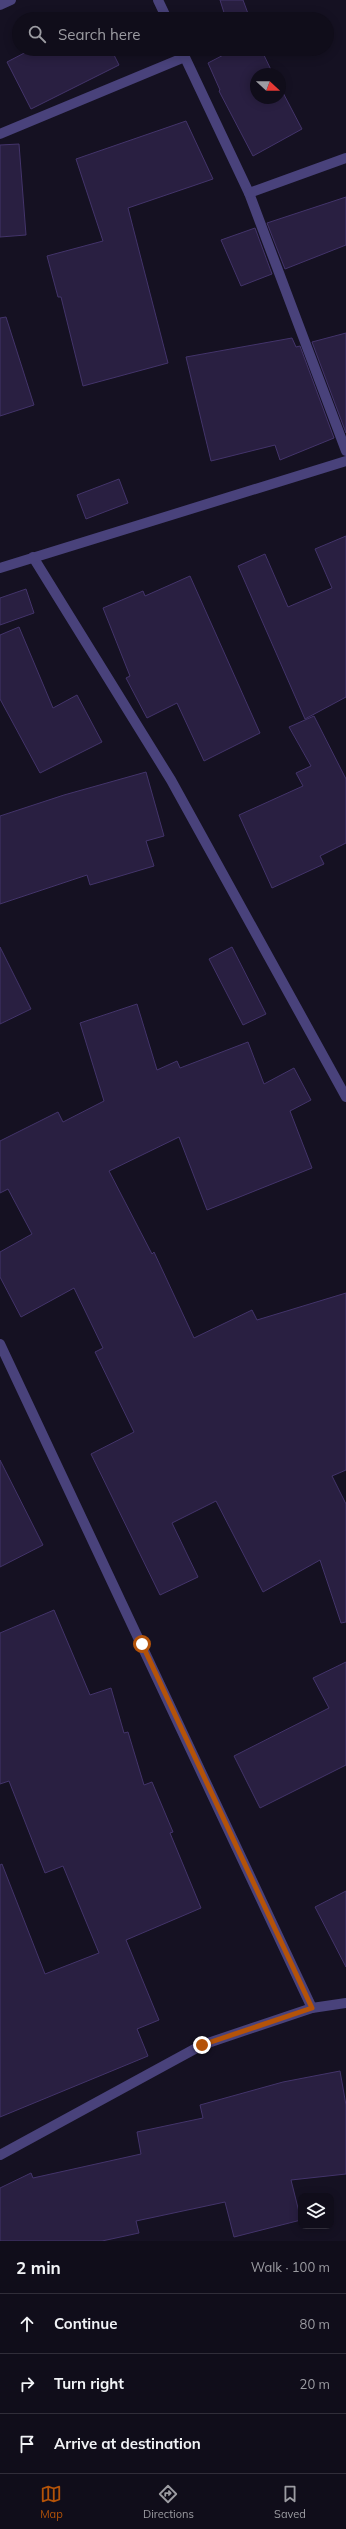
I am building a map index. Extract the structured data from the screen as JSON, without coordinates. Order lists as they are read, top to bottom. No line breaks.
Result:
{"north":"right","page":{"search":"Search here","heading":["2 min","Walk · 100 m"],"list":[["Continue","80 m"],["Turn right","20 m"],"Arrive at destination"],"nav":["Map","Directions","Saved"]}}
